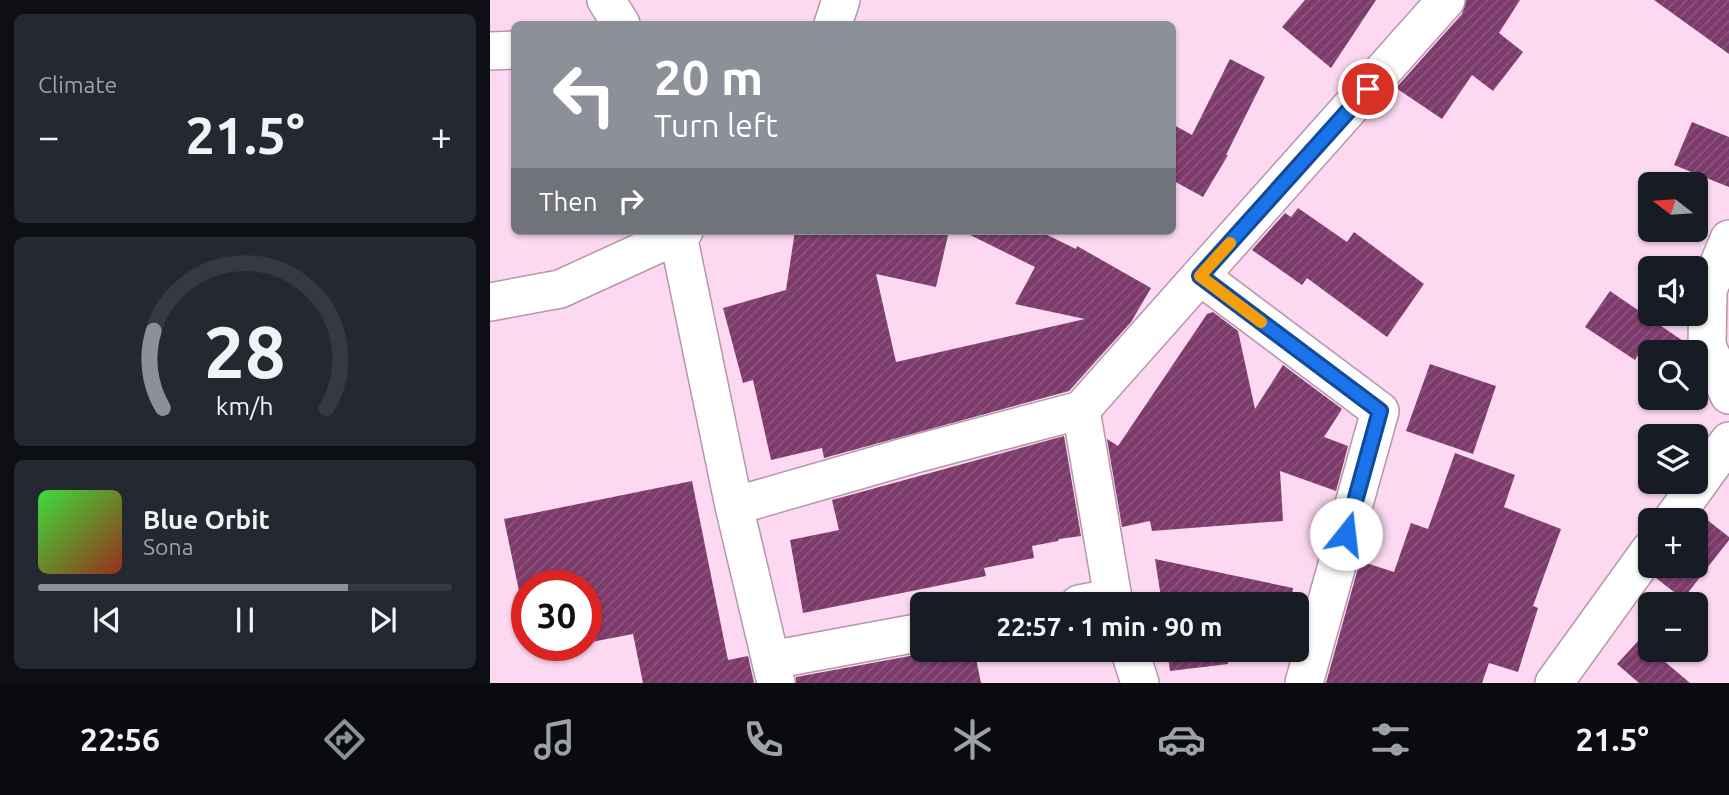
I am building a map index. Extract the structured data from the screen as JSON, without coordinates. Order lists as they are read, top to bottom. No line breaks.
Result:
{"north":"left","page":{"tile":"Climate","turn":["20 m","Turn left"],"heat":["−","21.5°","+"],"then":"Then","map_buttons":["+","−"],"song":["Blue Orbit","Sona"],"limit":"30","trip":"22:57 · 1 min · 90 m","tabs":["22:56","21.5°"],"gauge":["28","km/h"]}}
